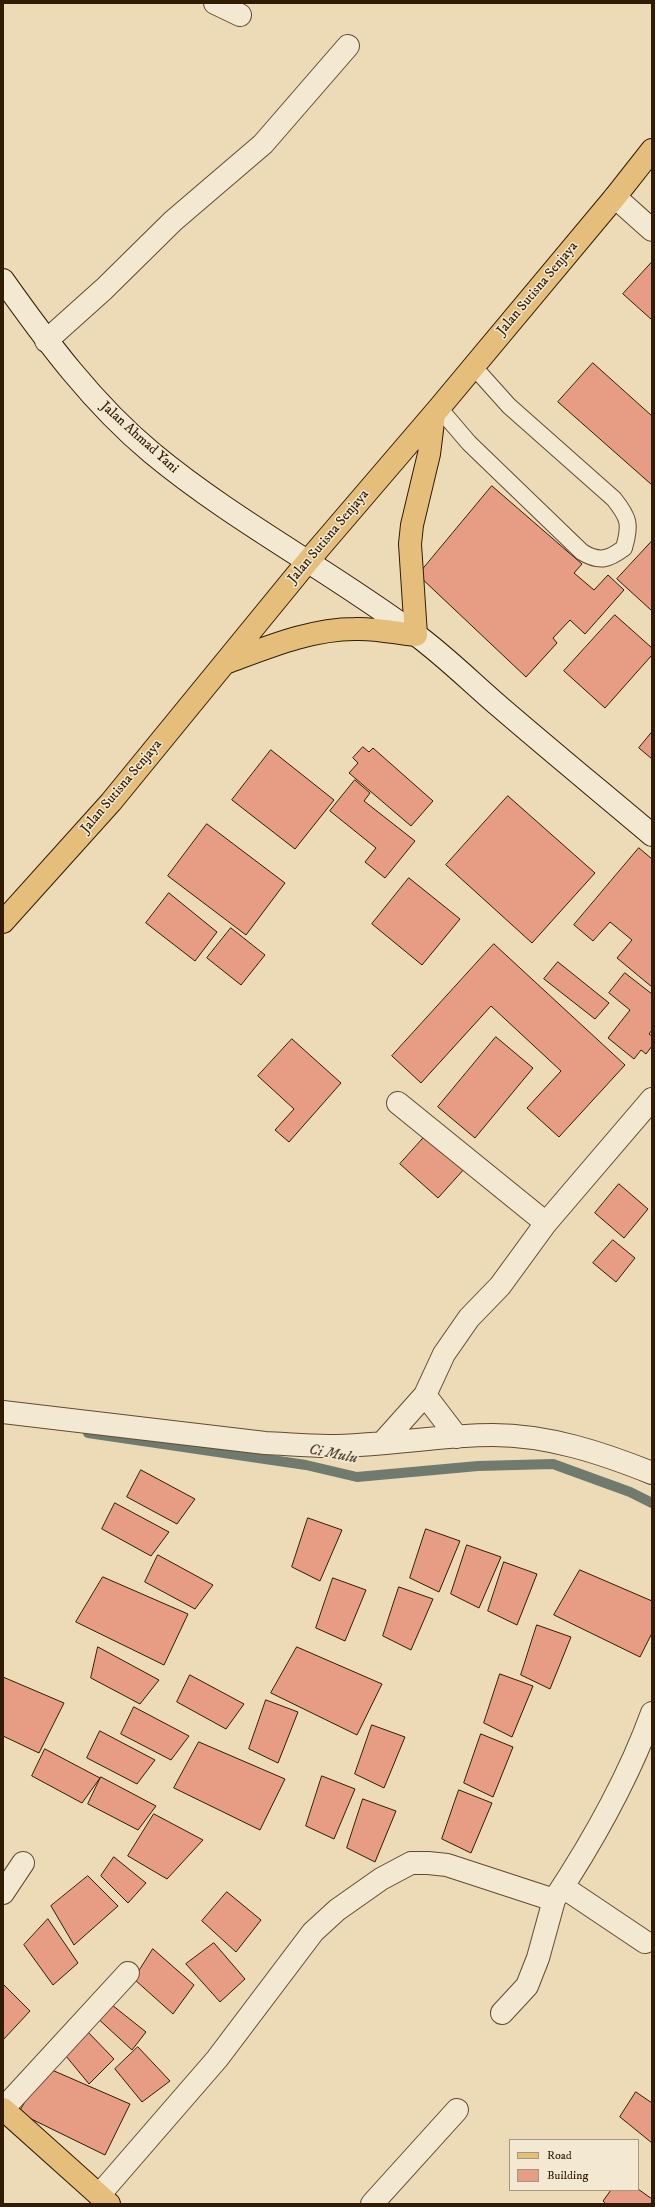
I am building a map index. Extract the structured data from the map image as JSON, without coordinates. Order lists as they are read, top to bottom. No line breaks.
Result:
{"streets":{"main road":["Jalan Sutisna Senjaya"],"street":["Jalan Ahmad Yani"]},"crossings":[["Jalan Sutisna Senjaya","Jalan Ahmad Yani"]],"water":["Ci Mulu"],"legend":["Road","Building"]}
